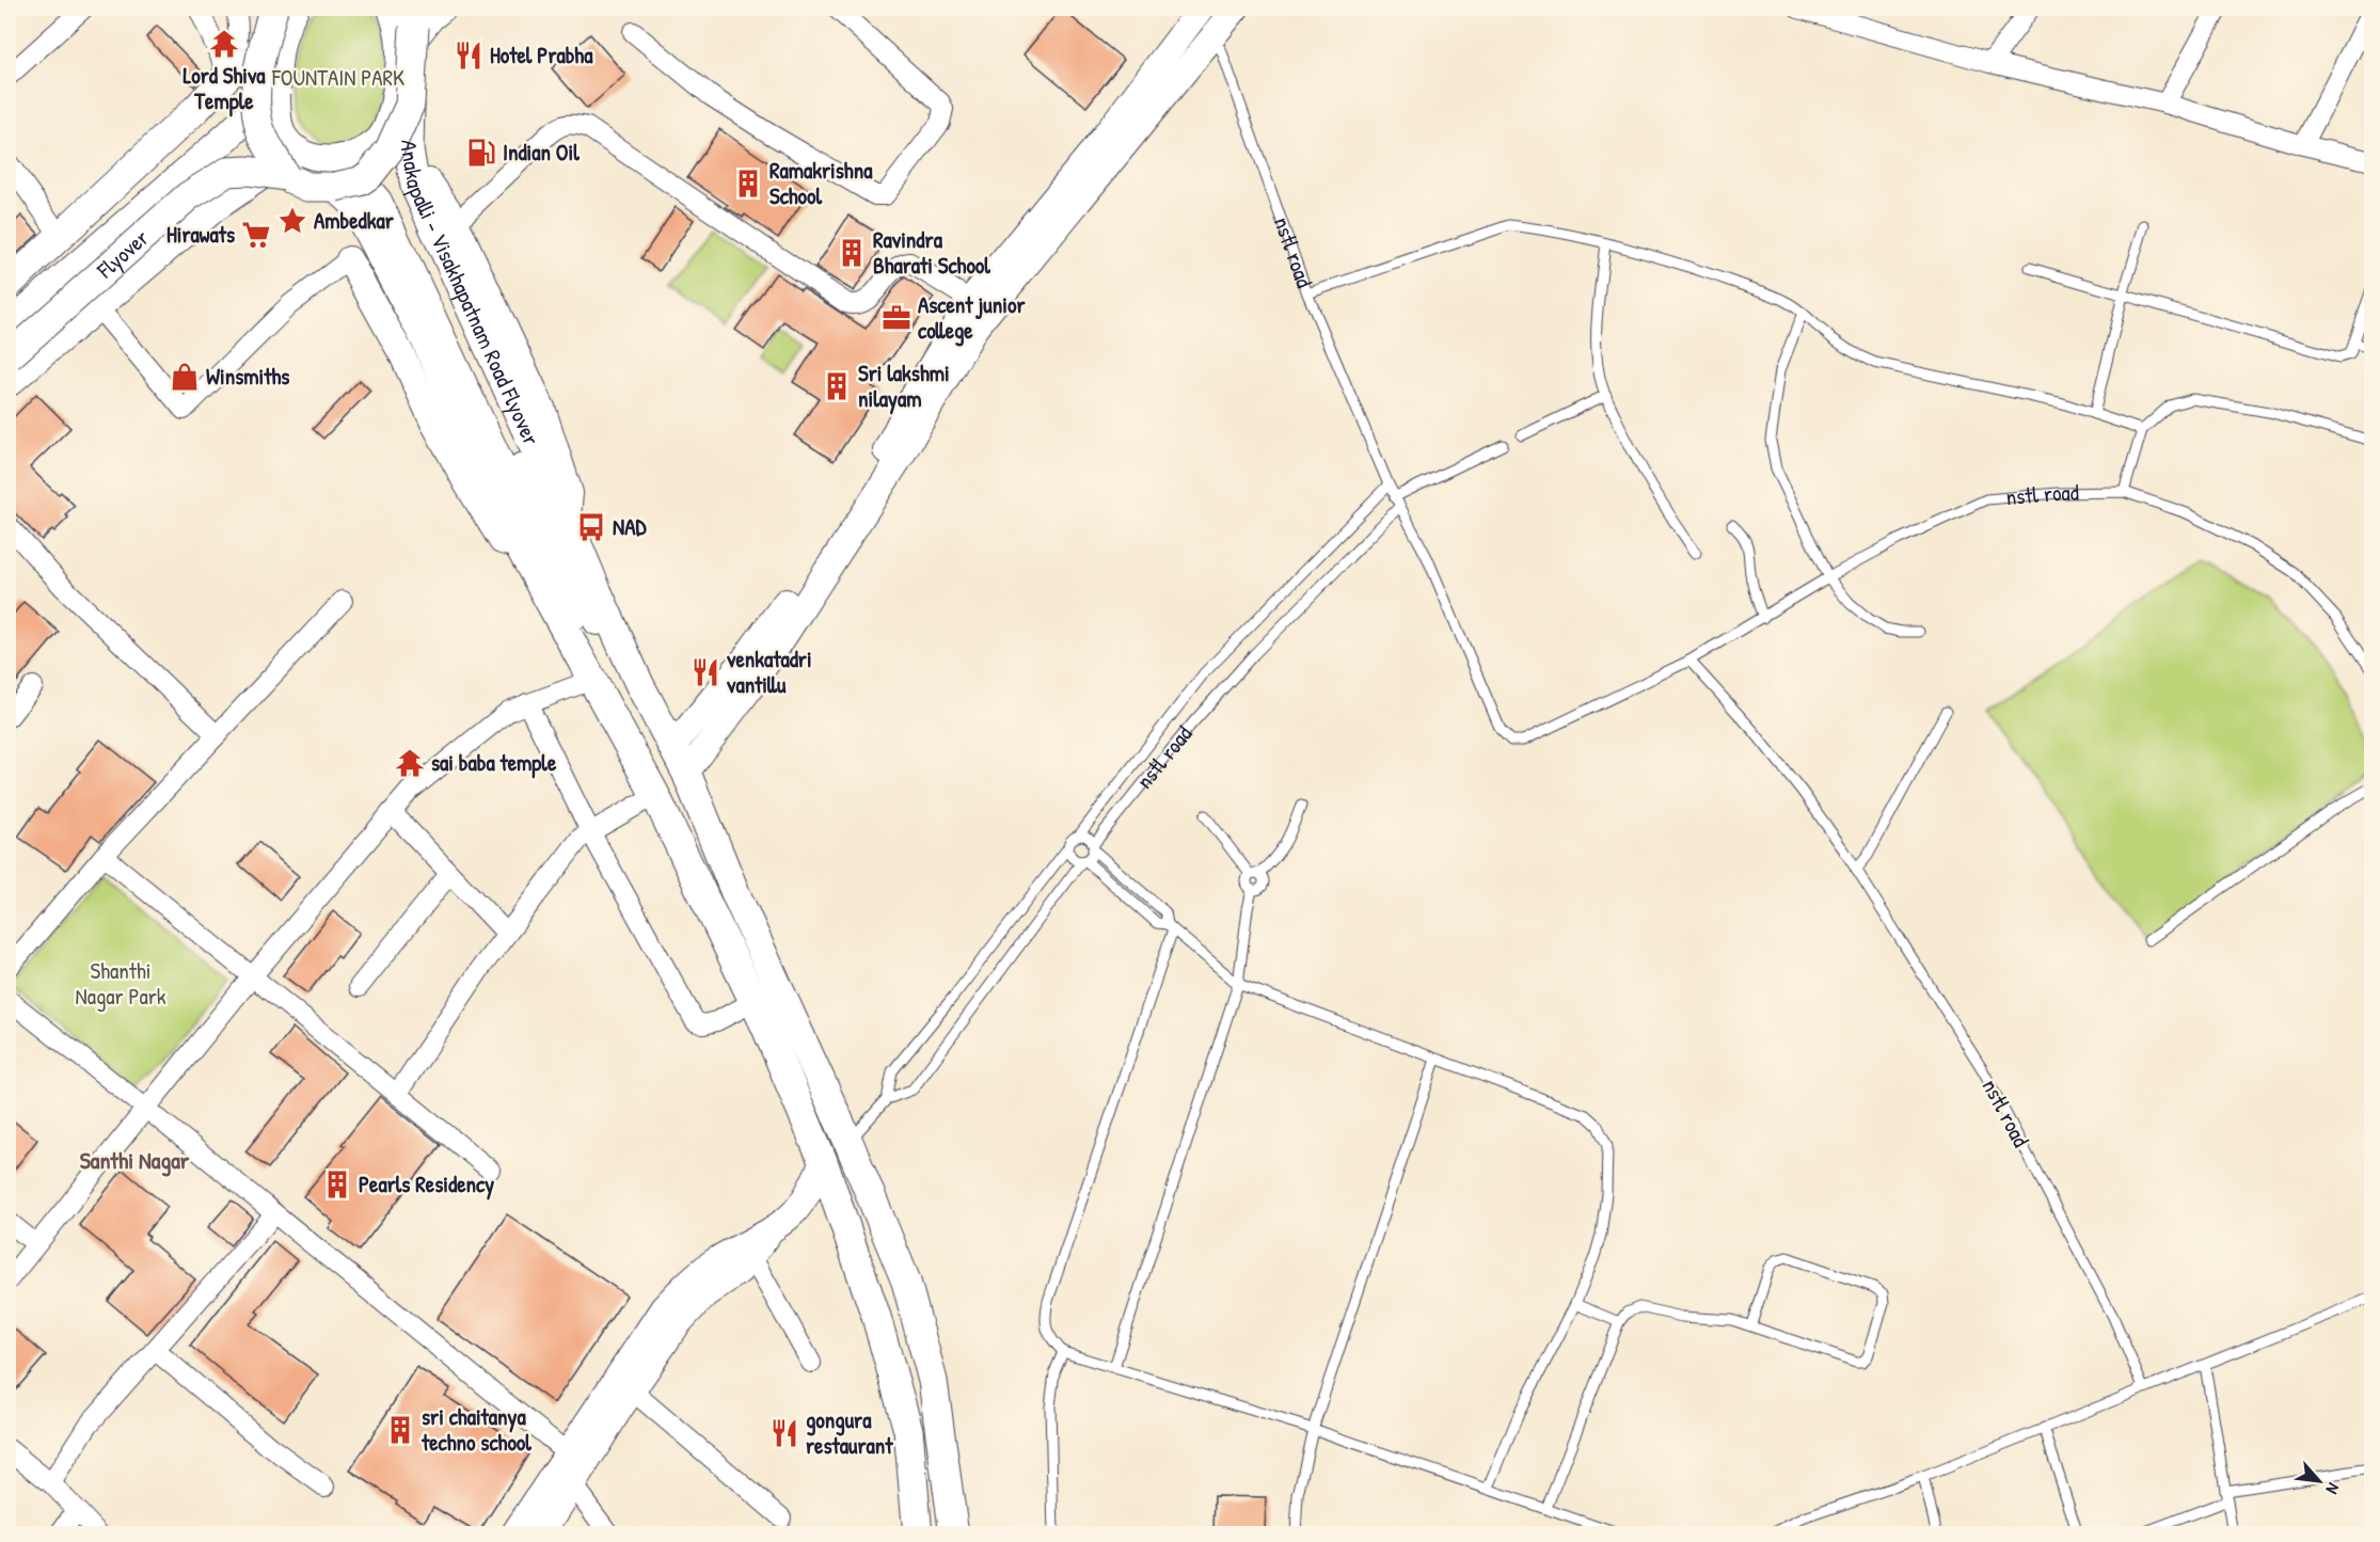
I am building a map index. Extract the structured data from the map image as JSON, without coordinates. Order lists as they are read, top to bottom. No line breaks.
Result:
{"streets":{"main road":["Flyover","Anakapalli - Visakhapatnam Road Flyover"],"street":["nstl road"]},"districts":["Santhi Nagar"],"parks":["FOUNTAIN PARK","Shanthi Nagar Park"],"places":{"temple":["Lord Shiva Temple","sai baba temple"],"restaurant":["Hotel Prabha","venkatadri vantillu","gongura restaurant"],"fuel station":["Indian Oil"],"building":["Ramakrishna School","Ravindra Bharati School","Sri lakshmi nilayam","Pearls Residency","sri chaitanya techno school"],"place":["Ambedkar"],"supermarket":["Hirawats"],"office":["Ascent junior college"],"shop":["Winsmiths"],"bus stop":["NAD"]},"north":"bottom right"}
